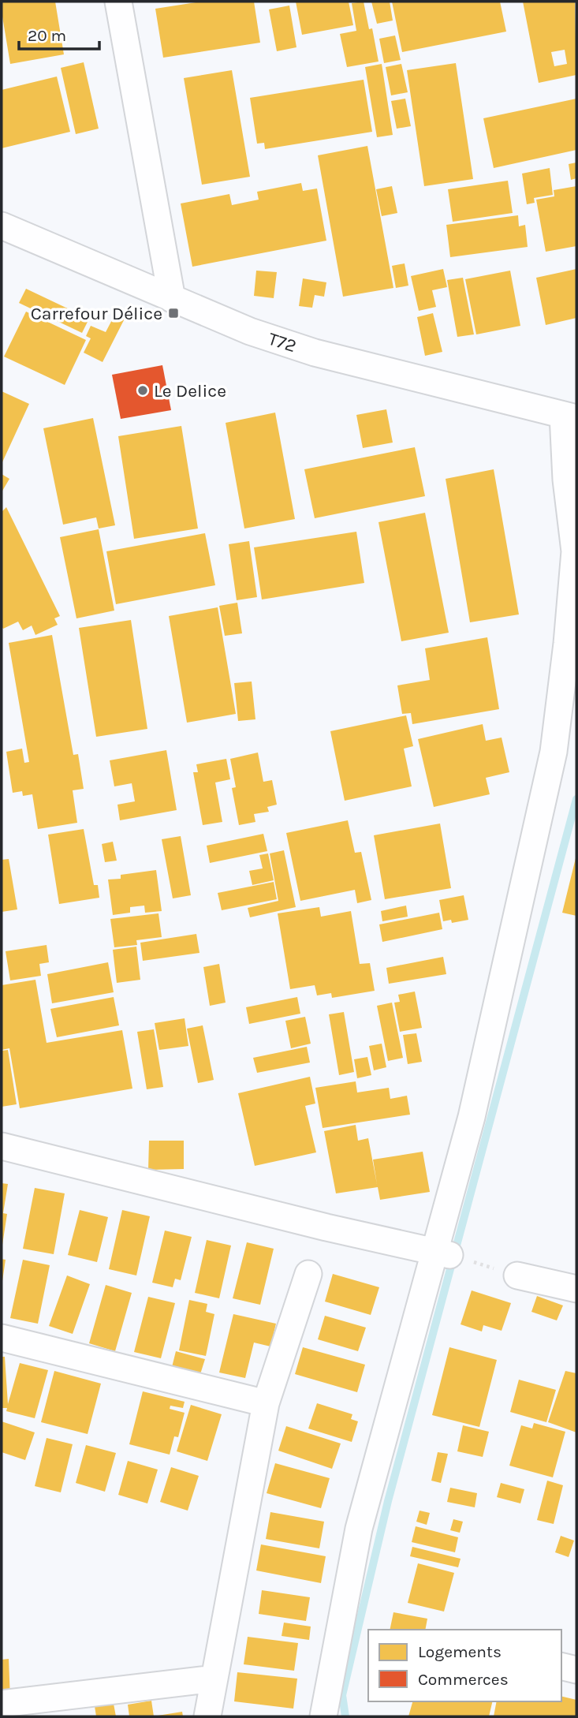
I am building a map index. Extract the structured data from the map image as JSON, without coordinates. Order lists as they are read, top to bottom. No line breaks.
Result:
{"streets":{"street":["T72"]},"places":{"transit":["Carrefour Délice"],"other":["Le Delice"]},"legend":["Logements","Commerces"],"scale_bar":"20 m"}
